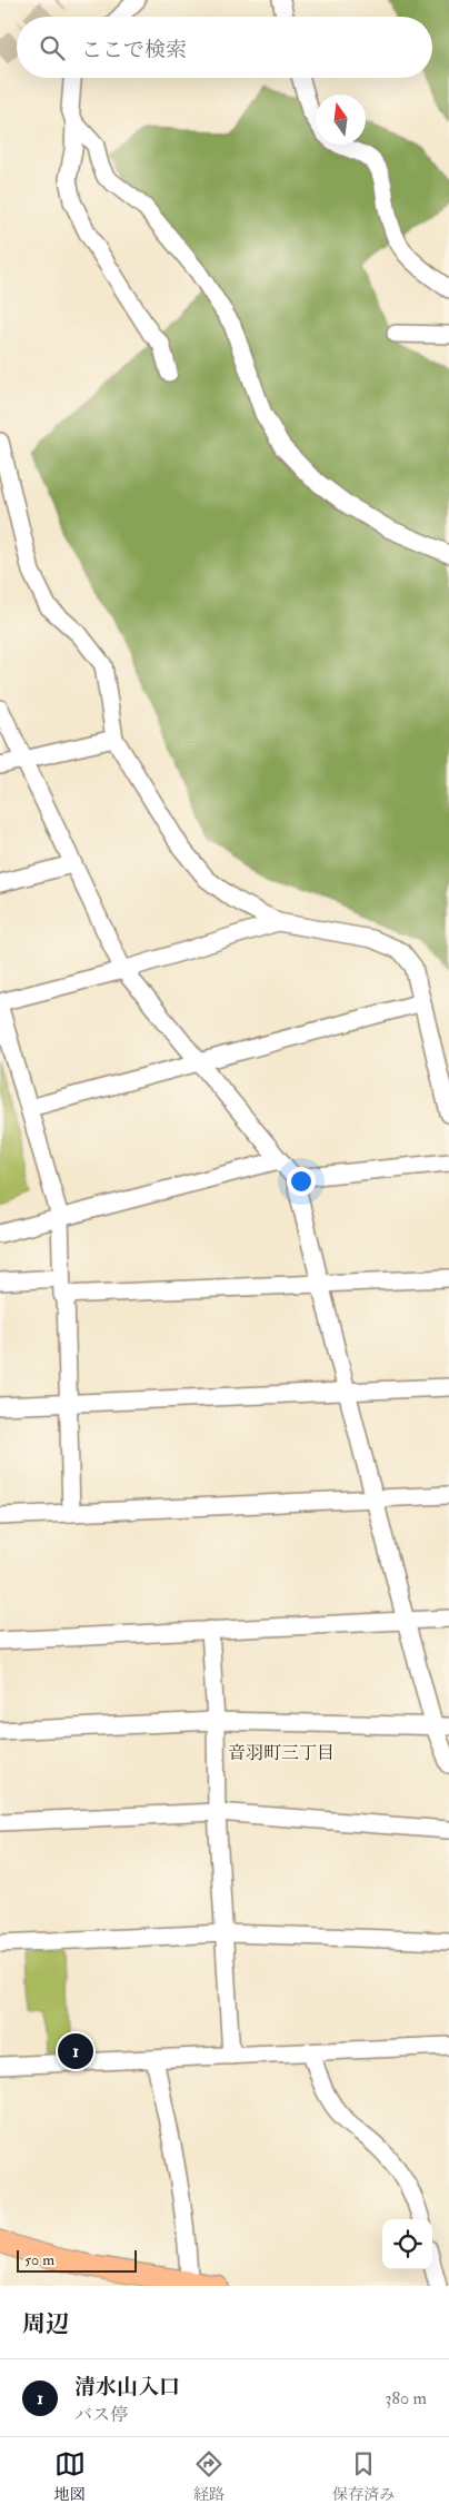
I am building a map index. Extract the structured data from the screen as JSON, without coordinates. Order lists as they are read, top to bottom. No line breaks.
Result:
{"districts":["音羽町三丁目"],"scale_bar":"50 m","north":"top","page":{"search":"ここで検索","pins":"1","scale":"50 m","heading":"周辺","list":[{"mark":"1","name":"清水山入口","note":"バス停","value":"380 m"}],"nav":["地図","経路","保存済み"]}}
